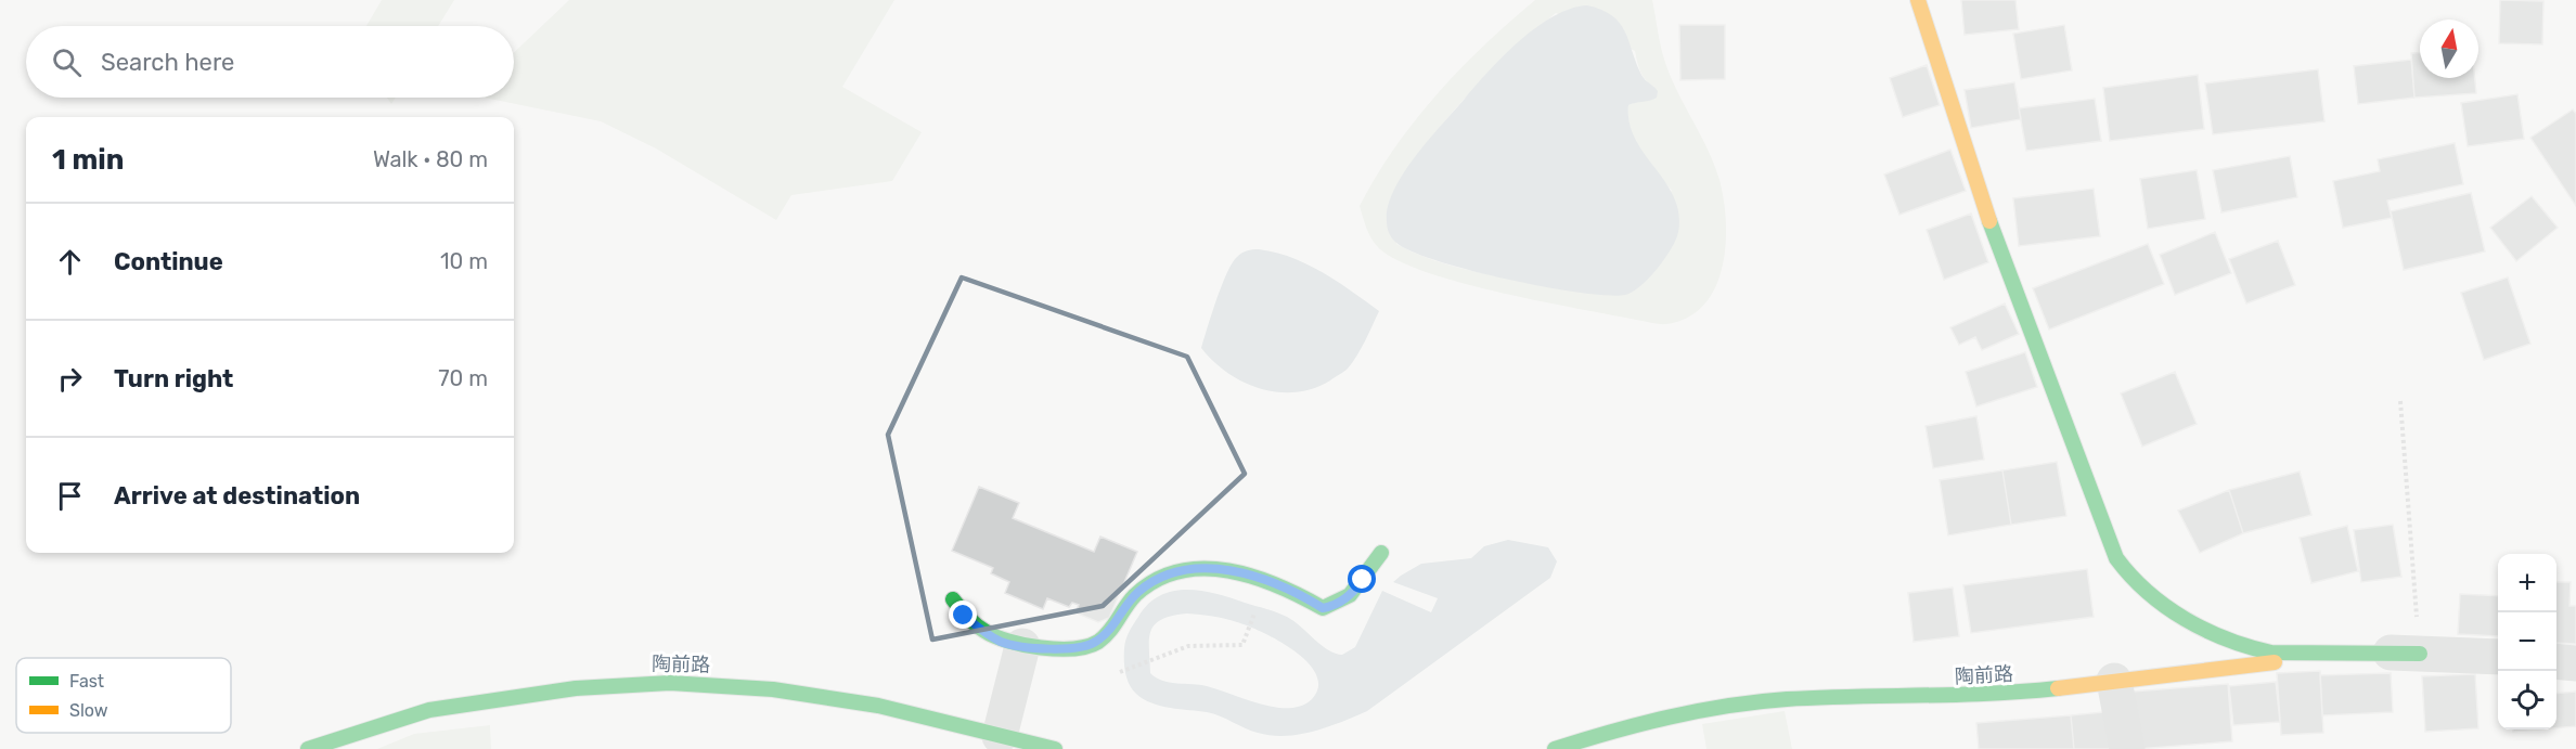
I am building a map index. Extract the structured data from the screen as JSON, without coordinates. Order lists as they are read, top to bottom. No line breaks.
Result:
{"streets":{"street":["陶前路"]},"legend":["Fast","Slow"],"north":"top","page":{"search":"Search here","heading":["1 min","Walk · 80 m"],"list":[["Continue","10 m"],["Turn right","70 m"],"Arrive at destination"],"map_buttons":["+","−"]}}
